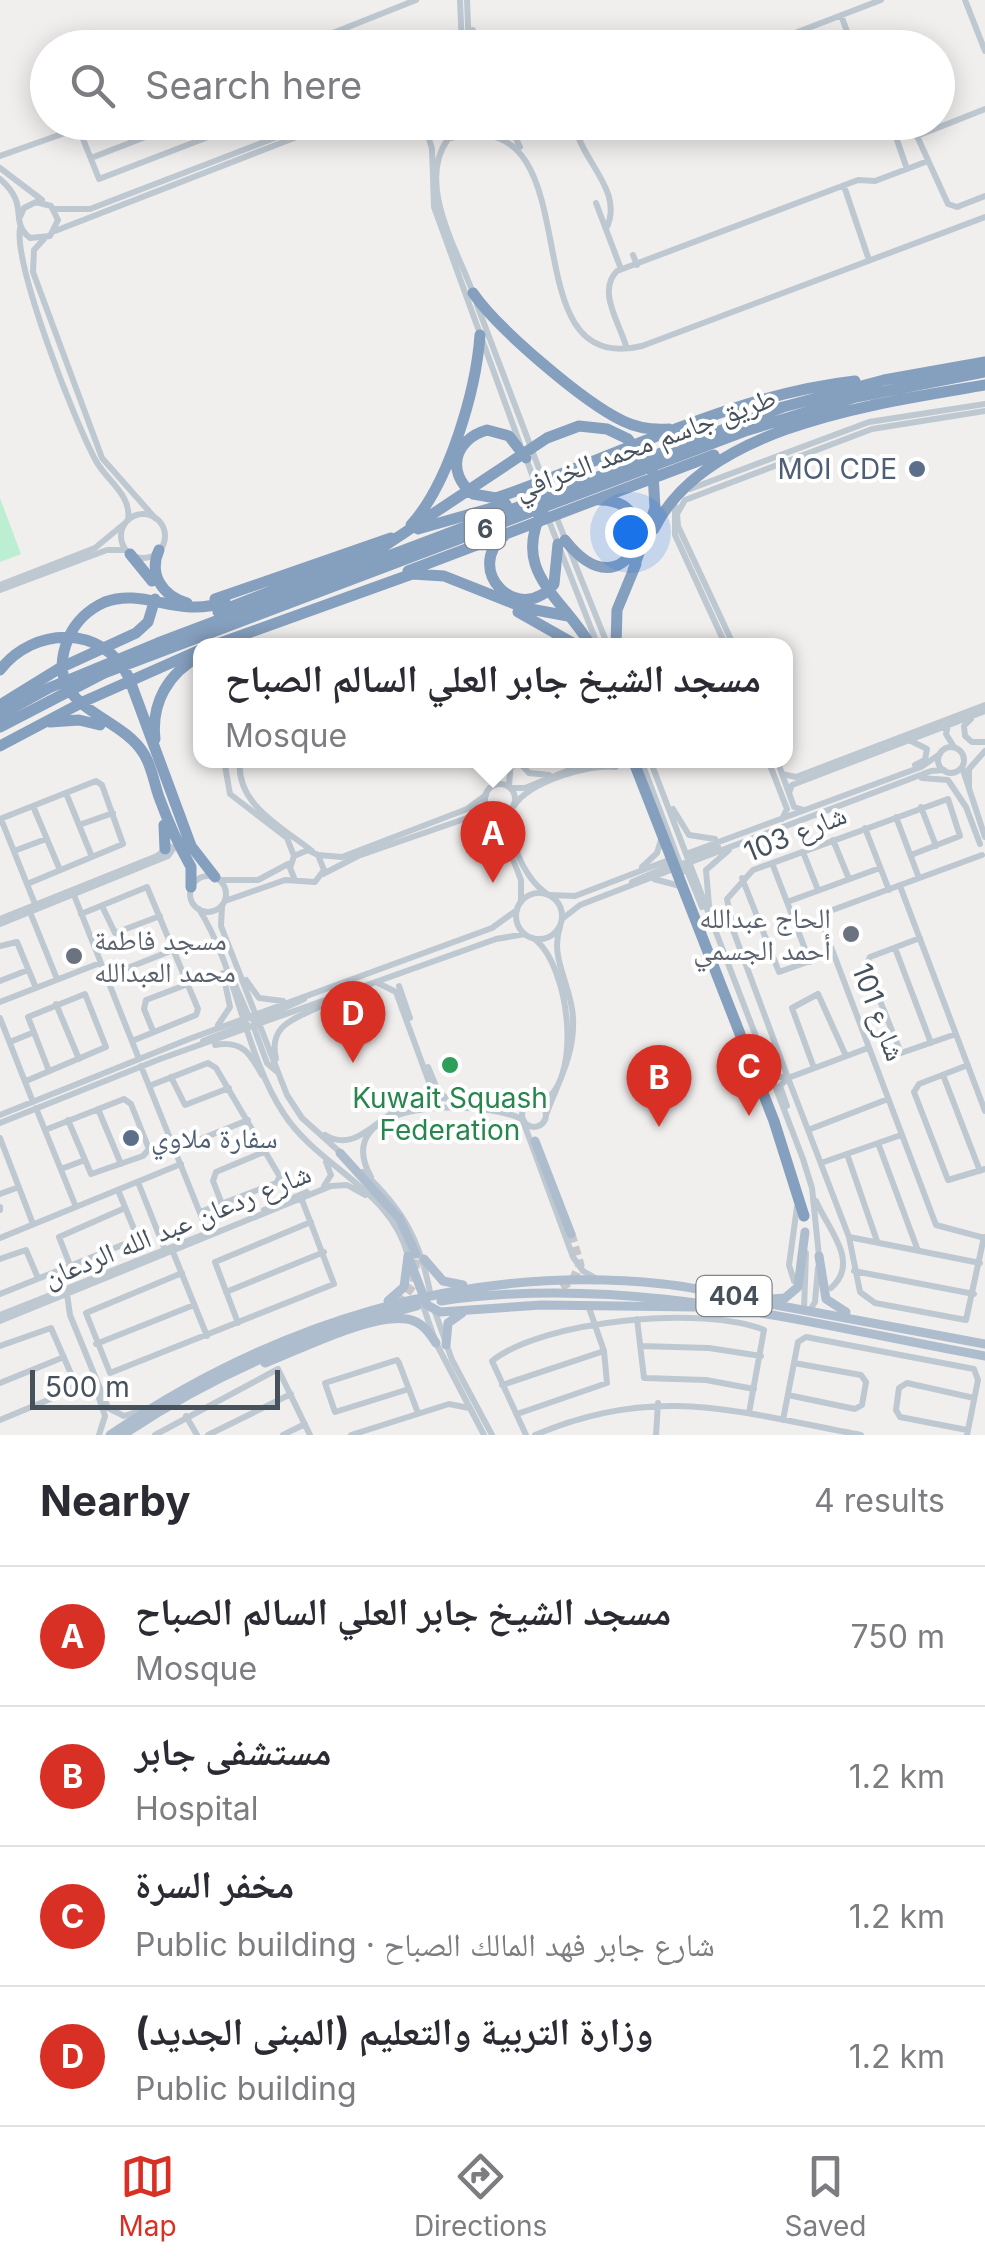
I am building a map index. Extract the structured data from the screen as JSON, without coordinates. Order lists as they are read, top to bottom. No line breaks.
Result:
{"streets":{"highway":["طريق جاسم محمد الخرافي","6"],"main road":["404"],"street":["شارع 103","شارع 101","شارع ردعان عبد الله الردعان"]},"places":["MOI CDE","الحاج عبدالله أحمد الجسمي","مسجد فاطمة محمد العبدالله","Kuwait Squash Federation","سفارة ملاوي"],"scale_bar":"500 m","page":{"search":"Search here","popup":["مسجد الشيخ جابر العلي السالم الصباح","Mosque"],"pins":["A","D","C","B"],"scale":"500 m","heading":["Nearby","4 results"],"list":[{"mark":"A","name":"مسجد الشيخ جابر العلي السالم الصباح","note":"Mosque","value":"750 m"},{"mark":"B","name":"مستشفى جابر","note":"Hospital","value":"1.2 km"},{"mark":"C","name":"مخفر السرة","note":"Public building · شارع جابر فهد المالك الصباح","value":"1.2 km"},{"mark":"D","name":"وزارة التربية والتعليم (المبنى الجديد)","note":"Public building","value":"1.2 km"}],"nav":["Map","Directions","Saved"]}}
